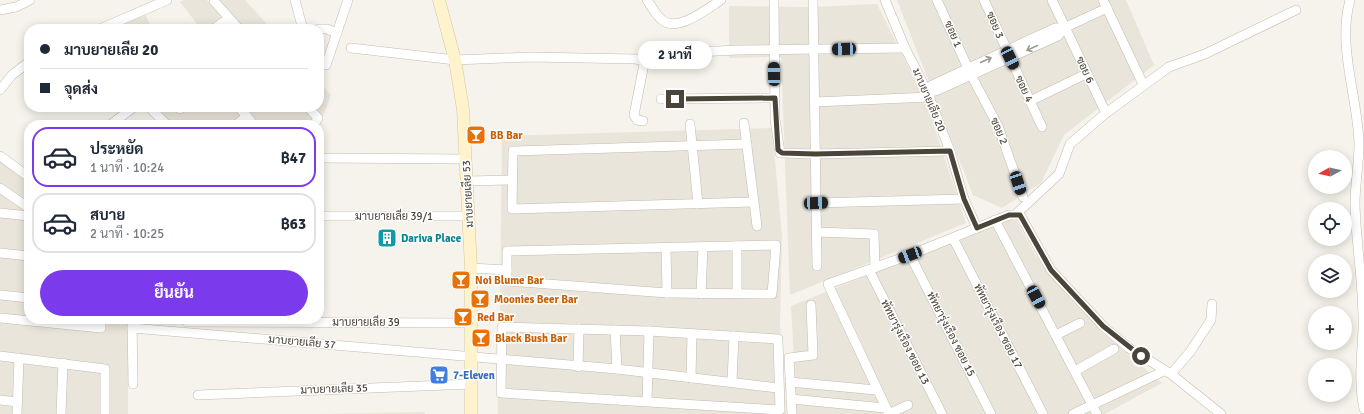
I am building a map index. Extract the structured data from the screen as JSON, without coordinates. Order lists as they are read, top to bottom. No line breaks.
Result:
{"streets":{"street":["ซอย 3","ซอย 1","ซอย 6","ซอย 4","มาบยายเลีย 20","ซอย 2","มาบยายเลีย 53","มาบยายเลีย 39/1","มาบยายเลีย 39","พัทยารุ่งเรือง ซอย 17","พัทยารุ่งเรือง ซอย 15","มาบยายเลีย 37","พัทยารุ่งเรือง ซอย 13","มาบยายเลีย 35"]},"crossings":[["ซอย 3","ซอย 4"],["ซอย 1","ซอย 2"],["มาบยายเลีย 53","มาบยายเลีย 39/1"],["มาบยายเลีย 53","มาบยายเลีย 39"],["มาบยายเลีย 53","มาบยายเลีย 37"],["มาบยายเลีย 53","มาบยายเลีย 35"]],"places":{"bar":["BB Bar","Noi Blume Bar","Moonies Beer Bar","Red Bar","Black Bush Bar"],"building":["Dariva Place"],"supermarket":["7-Eleven"]},"north":"left","page":{"banner":["มาบยายเลีย 20","จุดส่ง"],"bubble":"2 นาที","list":[{"name":"ประหยัด","note":"1 นาที · 10:24","value":"฿47"},{"name":"สบาย","note":"2 นาที · 10:25","value":"฿63"}],"map_buttons":["+","−"],"buttons":"ยืนยัน"}}
